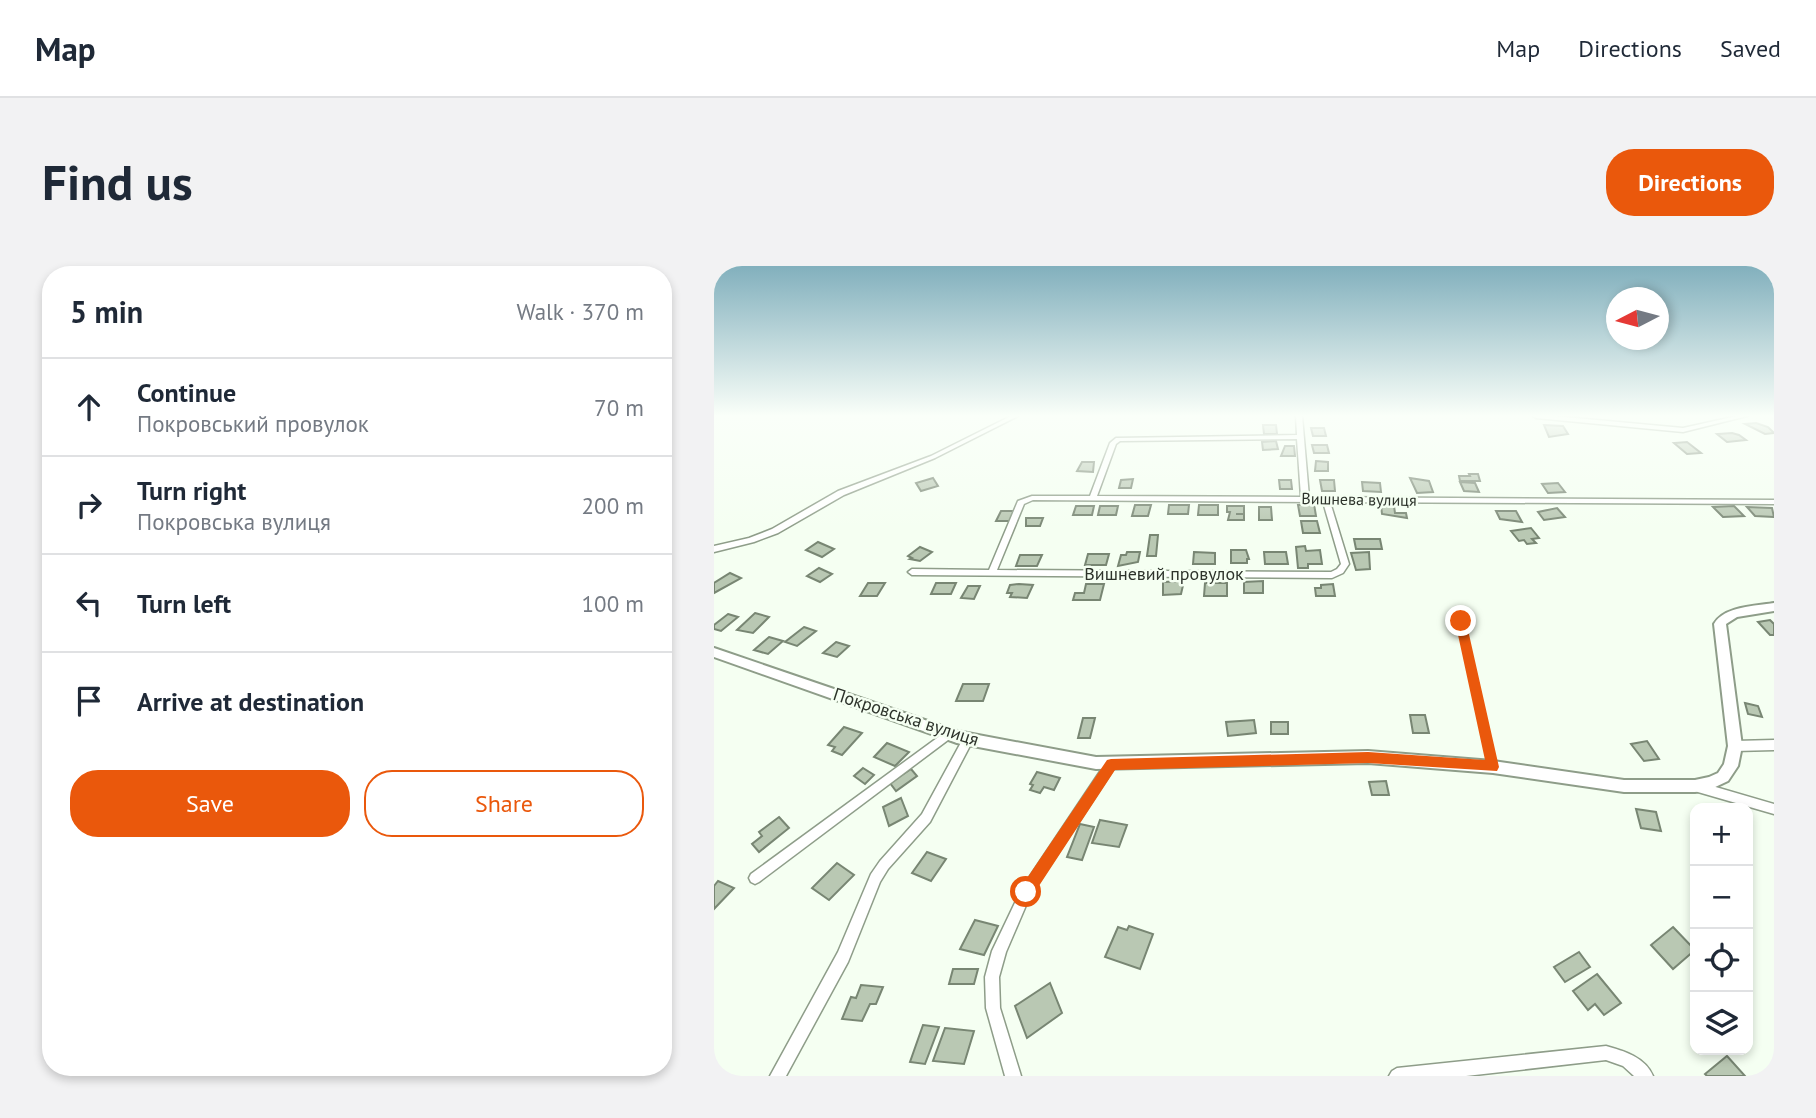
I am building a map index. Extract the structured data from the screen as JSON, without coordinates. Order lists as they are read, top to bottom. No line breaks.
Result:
{"streets":{"street":["Вишнева вулиця","Вишневий провулок","Покровська вулиця"]},"crossings":[["Вишнева вулиця","Вишневий провулок"]],"north":"left","page":{"header":"Map","nav":["Map","Directions","Saved"],"buttons":["Directions",["Save","Share"]],"title":"Find us","heading":["5 min","Walk · 370 m"],"list":[["Continue","Покровський провулок","70 m"],["Turn right","Покровська вулиця","200 m"],["Turn left","100 m"],"Arrive at destination"],"map_buttons":["+","−"]}}
